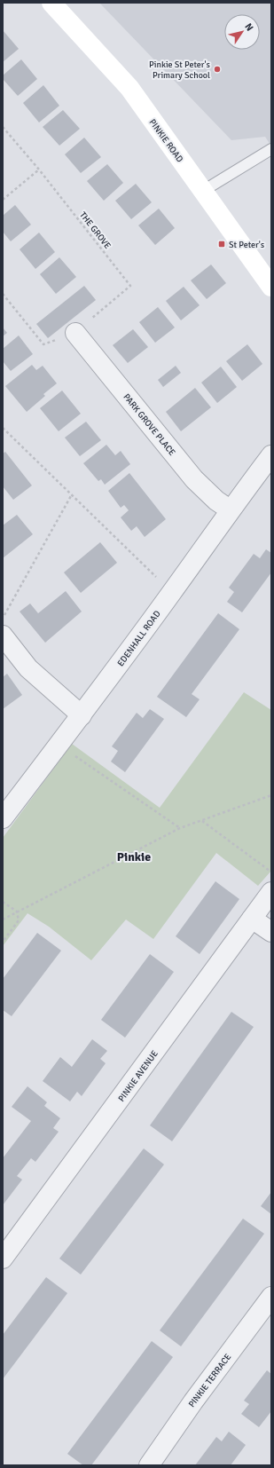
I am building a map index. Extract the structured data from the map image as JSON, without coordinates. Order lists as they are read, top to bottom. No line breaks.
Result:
{"streets":{"main road":["PINKIE ROAD"],"street":["PARK GROVE PLACE","EDENHALL ROAD","PINKIE AVENUE","PINKIE TERRACE"],"path":["THE GROVE"]},"crossings":[["THE GROVE","PARK GROVE PLACE"],["PARK GROVE PLACE","EDENHALL ROAD"]],"districts":["Pinkie"],"places":{"other":["Pinkie St Peter's Primary School"],"transit":["St Peter's"]},"north":"top right"}
